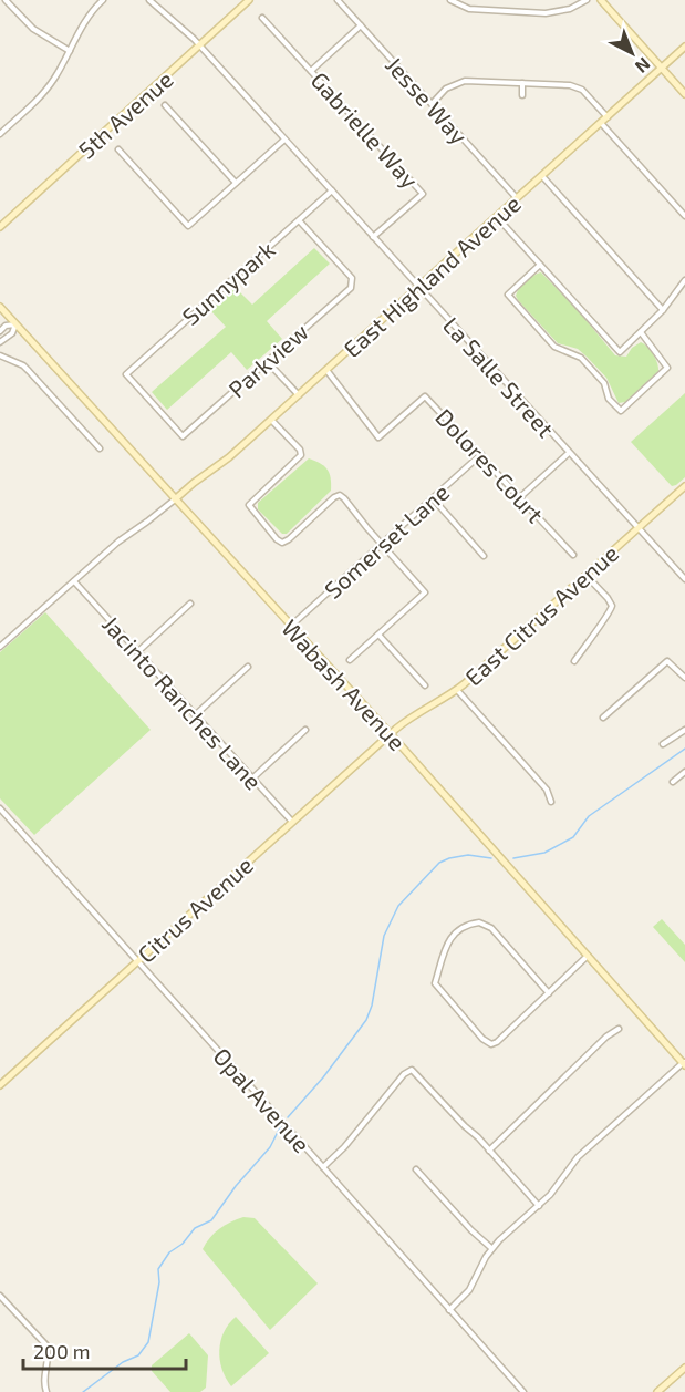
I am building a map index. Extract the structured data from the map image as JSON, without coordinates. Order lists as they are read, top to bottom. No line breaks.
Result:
{"streets":{"street":["Jesse Way","5th Avenue","Gabrielle Way","East Highland Avenue","Sunnypark","Parkview","La Salle Street","Dolores Court","Somerset Lane","East Citrus Avenue","Wabash Avenue","Jacinto Ranches Lane","Citrus Avenue","Opal Avenue"]},"crossings":[["Jesse Way","East Highland Avenue"],["5th Avenue","La Salle Street"],["Gabrielle Way","La Salle Street"],["East Highland Avenue","La Salle Street"],["East Highland Avenue","Dolores Court"],["East Highland Avenue","Wabash Avenue"],["Sunnypark","Parkview"],["Sunnypark","La Salle Street"],["La Salle Street","East Citrus Avenue"],["Dolores Court","Somerset Lane"],["Somerset Lane","Wabash Avenue"],["East Citrus Avenue","Wabash Avenue"],["East Citrus Avenue","Citrus Avenue"],["Wabash Avenue","Citrus Avenue"],["Jacinto Ranches Lane","Citrus Avenue"],["Citrus Avenue","Opal Avenue"]],"scale_bar":"200 m","north":"bottom right"}
